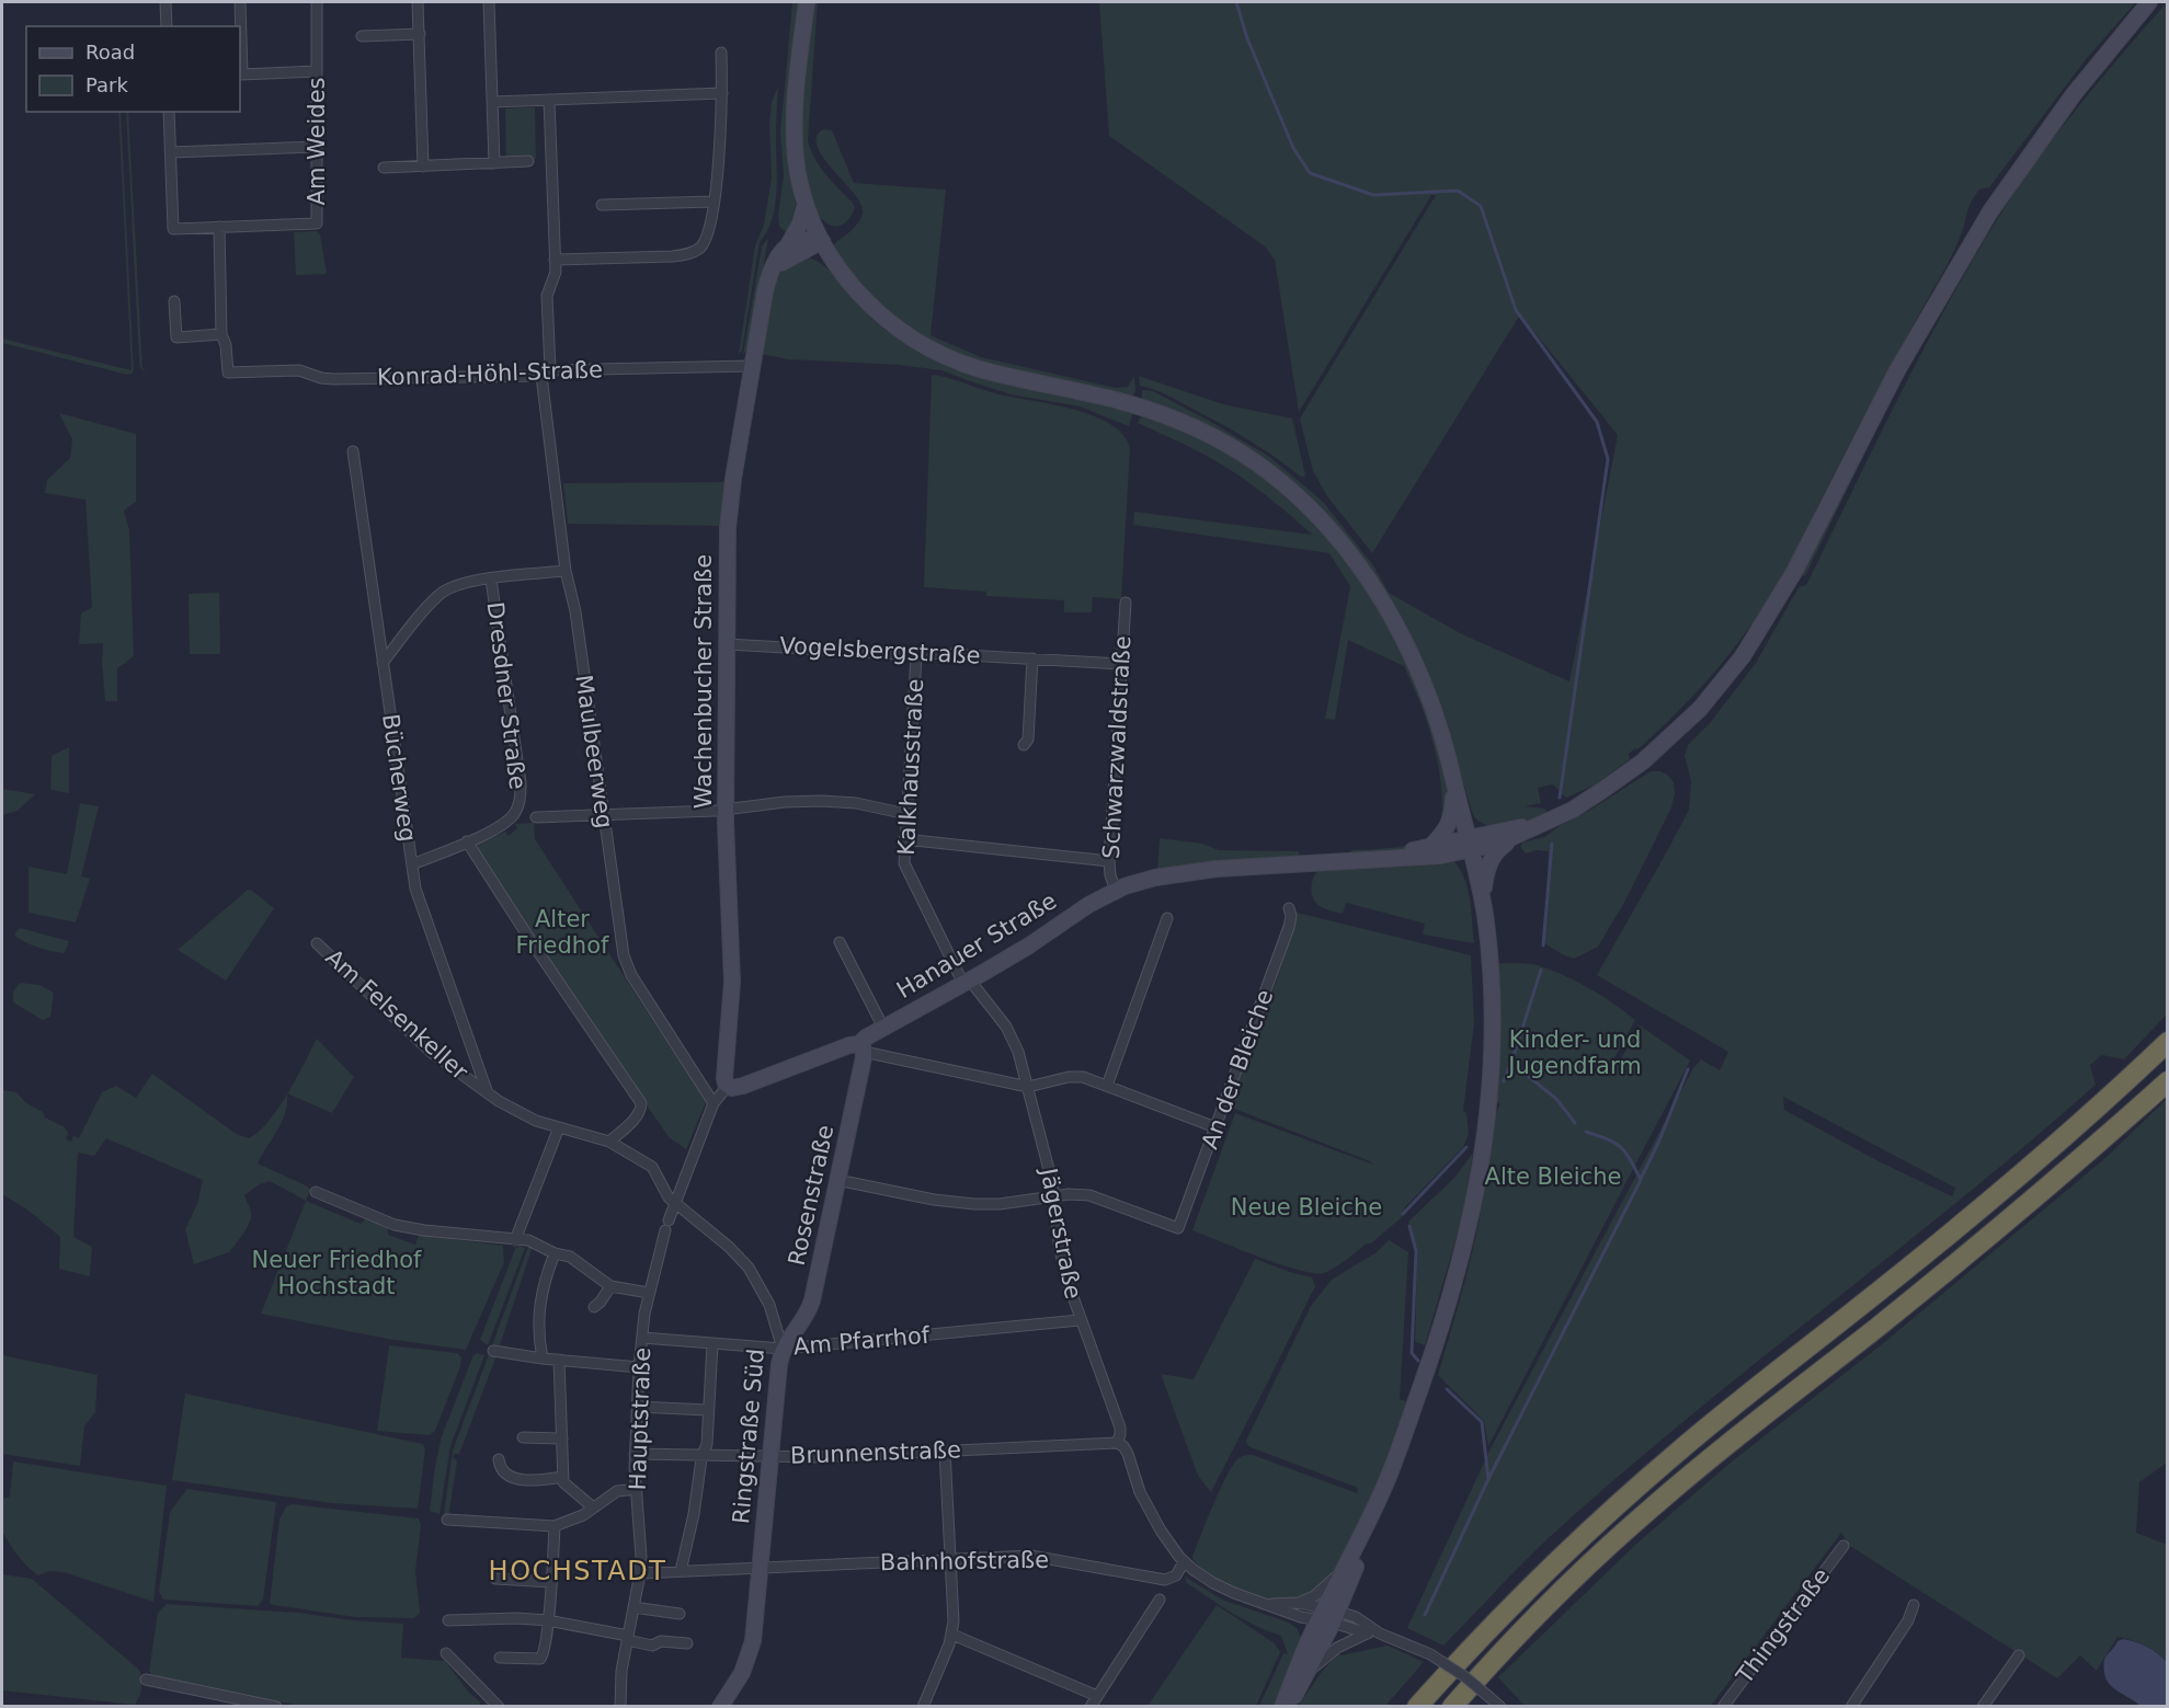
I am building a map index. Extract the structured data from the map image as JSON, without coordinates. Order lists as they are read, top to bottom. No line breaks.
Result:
{"streets":{"street":["Am Weides","Konrad-Höhl-Straße","Vogelsbergstraße","Wachenbucher Straße","Dresdner Straße","Schwarzwaldstraße","Maulbeerweg","Kalkhausstraße","Bücherweg","Hanauer Straße","Am Felsenkeller","An der Bleiche","Rosenstraße","Jägerstraße","Am Pfarrhof","Hauptstraße","Ringstraße Süd","Brunnenstraße","Bahnhofstraße","Thingstraße"]},"crossings":[["Konrad-Höhl-Straße","Wachenbucher Straße"],["Konrad-Höhl-Straße","Maulbeerweg"],["Vogelsbergstraße","Wachenbucher Straße"],["Vogelsbergstraße","Schwarzwaldstraße"],["Vogelsbergstraße","Kalkhausstraße"],["Wachenbucher Straße","Hanauer Straße"],["Dresdner Straße","Bücherweg"],["Schwarzwaldstraße","Hanauer Straße"],["Kalkhausstraße","Hanauer Straße"],["Kalkhausstraße","Jägerstraße"],["Bücherweg","Am Felsenkeller"],["Hanauer Straße","Rosenstraße"],["Am Felsenkeller","Hauptstraße"],["Am Felsenkeller","Ringstraße Süd"],["An der Bleiche","Jägerstraße"],["Rosenstraße","Am Pfarrhof"],["Rosenstraße","Ringstraße Süd"],["Jägerstraße","Am Pfarrhof"],["Jägerstraße","Brunnenstraße"],["Jägerstraße","Bahnhofstraße"],["Am Pfarrhof","Hauptstraße"],["Am Pfarrhof","Ringstraße Süd"],["Hauptstraße","Ringstraße Süd"],["Hauptstraße","Brunnenstraße"],["Hauptstraße","Bahnhofstraße"],["Ringstraße Süd","Brunnenstraße"],["Ringstraße Süd","Bahnhofstraße"]],"districts":["HOCHSTADT"],"parks":["Alter Friedhof","Kinder- und Jugendfarm","Alte Bleiche","Neue Bleiche","Neuer Friedhof Hochstadt"],"legend":["Road","Park"]}
